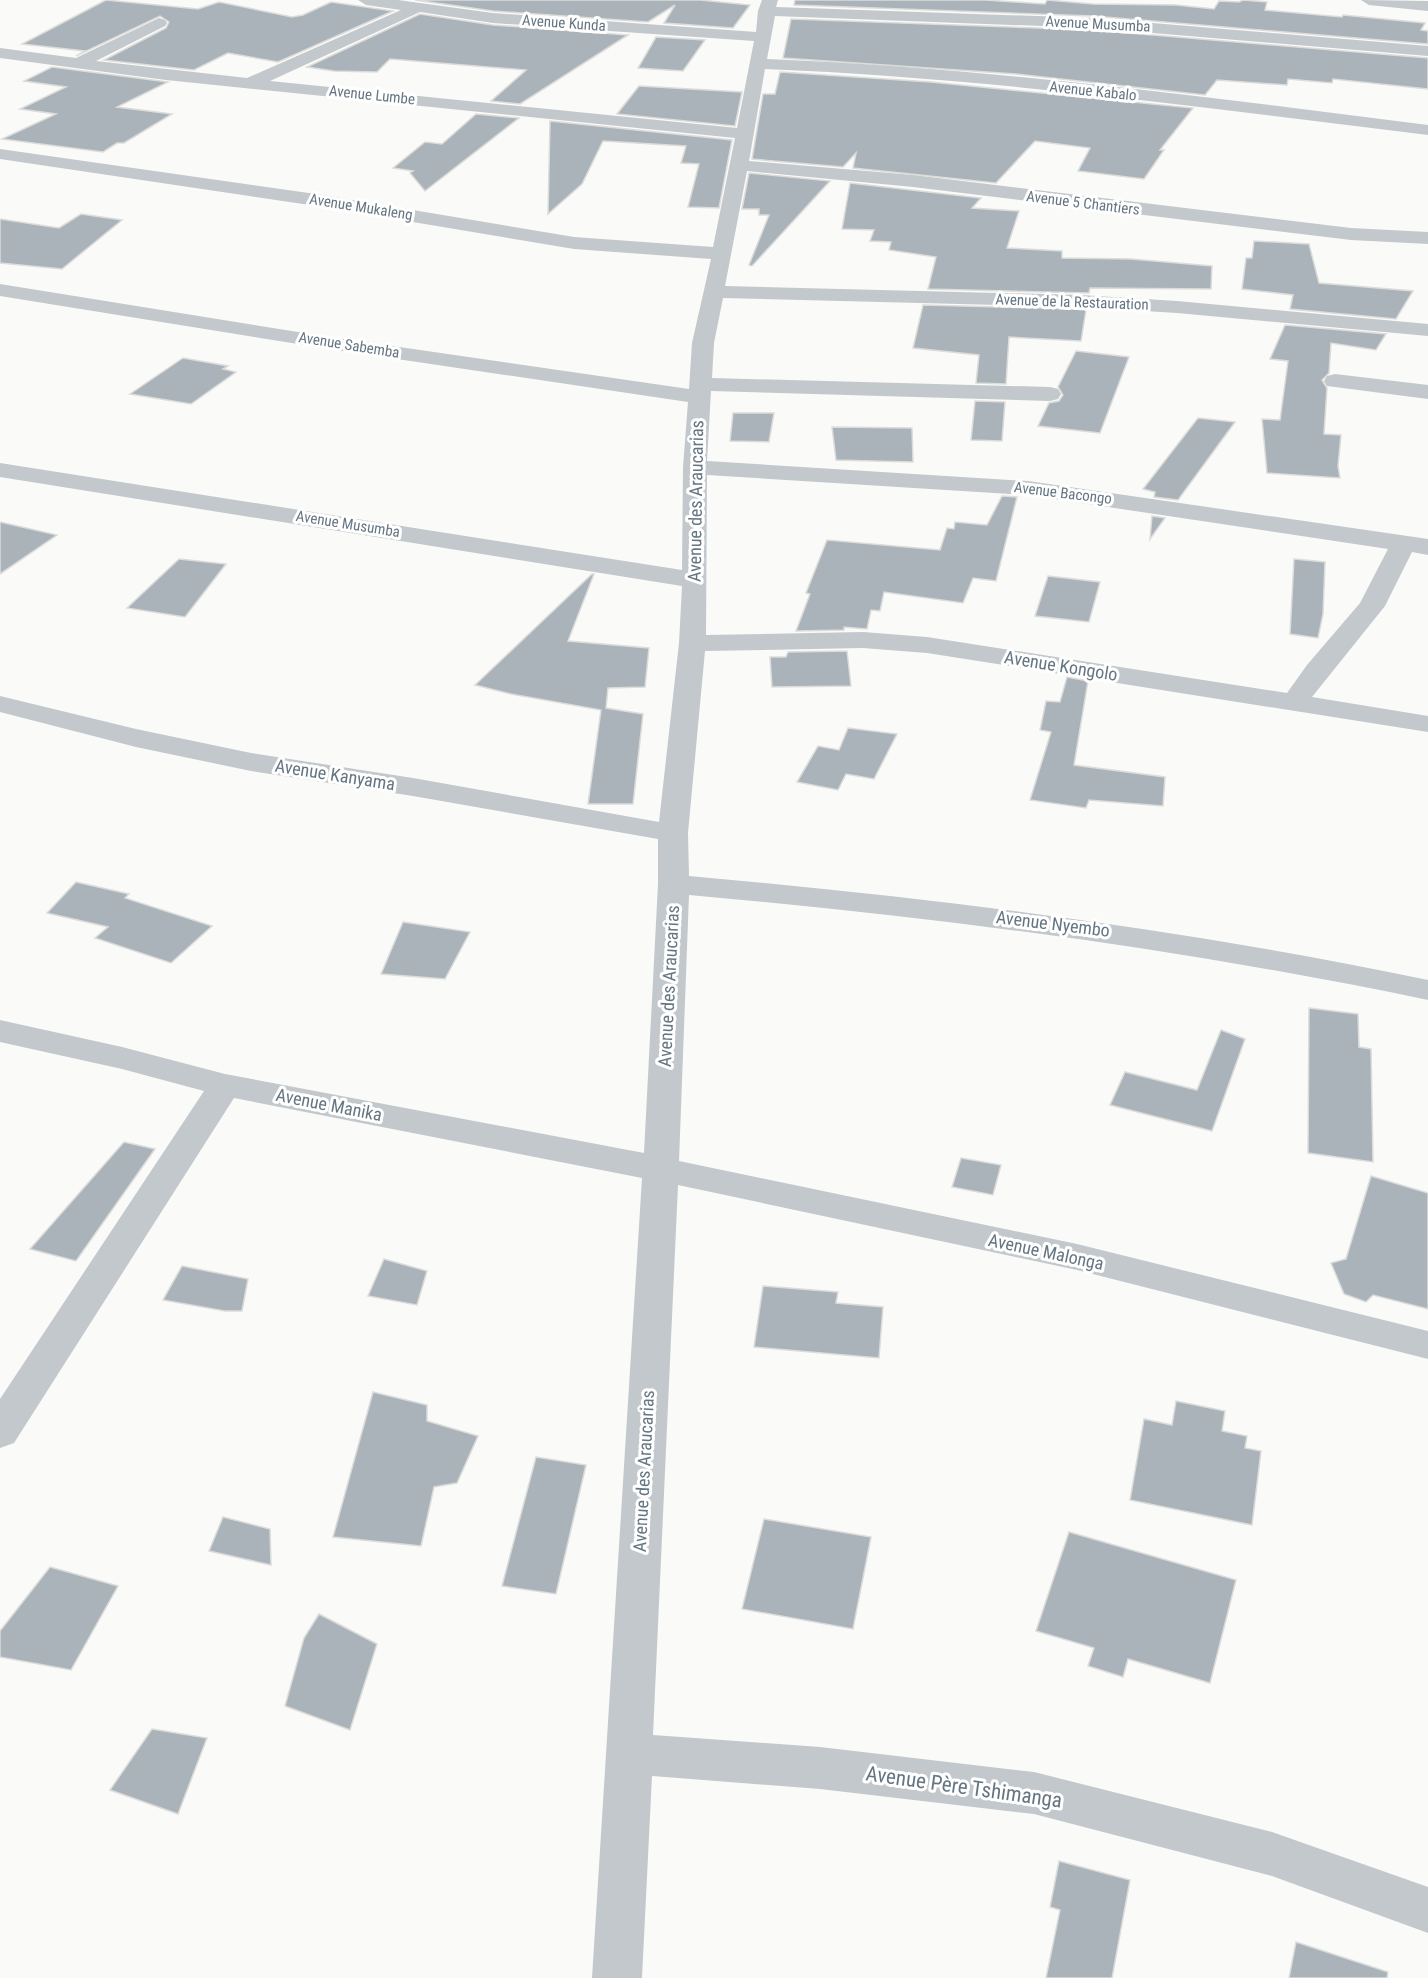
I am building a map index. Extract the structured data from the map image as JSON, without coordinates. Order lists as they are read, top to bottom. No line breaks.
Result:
{"streets":{"street":["Avenue Kunda","Avenue Musumba","Avenue Kabalo","Avenue Lumbe","Avenue 5 Chantiers","Avenue Mukaleng","Avenue de la Restauration","Avenue Sabemba","Avenue Bacongo","Avenue des Araucarias","Avenue Kongolo","Avenue Kanyama","Avenue Nyembo","Avenue Manika","Avenue Malonga","Avenue Père Tshimanga"]},"crossings":[["Avenue Kunda","Avenue Musumba"],["Avenue Kunda","Avenue Kabalo"],["Avenue Kunda","Avenue des Araucarias"],["Avenue Musumba","Avenue Kabalo"],["Avenue Musumba","Avenue des Araucarias"],["Avenue Kabalo","Avenue des Araucarias"],["Avenue Lumbe","Avenue des Araucarias"],["Avenue 5 Chantiers","Avenue des Araucarias"],["Avenue Mukaleng","Avenue des Araucarias"],["Avenue de la Restauration","Avenue des Araucarias"],["Avenue Sabemba","Avenue des Araucarias"],["Avenue Bacongo","Avenue des Araucarias"],["Avenue des Araucarias","Avenue Kongolo"],["Avenue des Araucarias","Avenue Kanyama"],["Avenue des Araucarias","Avenue Nyembo"],["Avenue des Araucarias","Avenue Manika"],["Avenue des Araucarias","Avenue Malonga"],["Avenue des Araucarias","Avenue Père Tshimanga"],["Avenue Manika","Avenue Malonga"]]}
